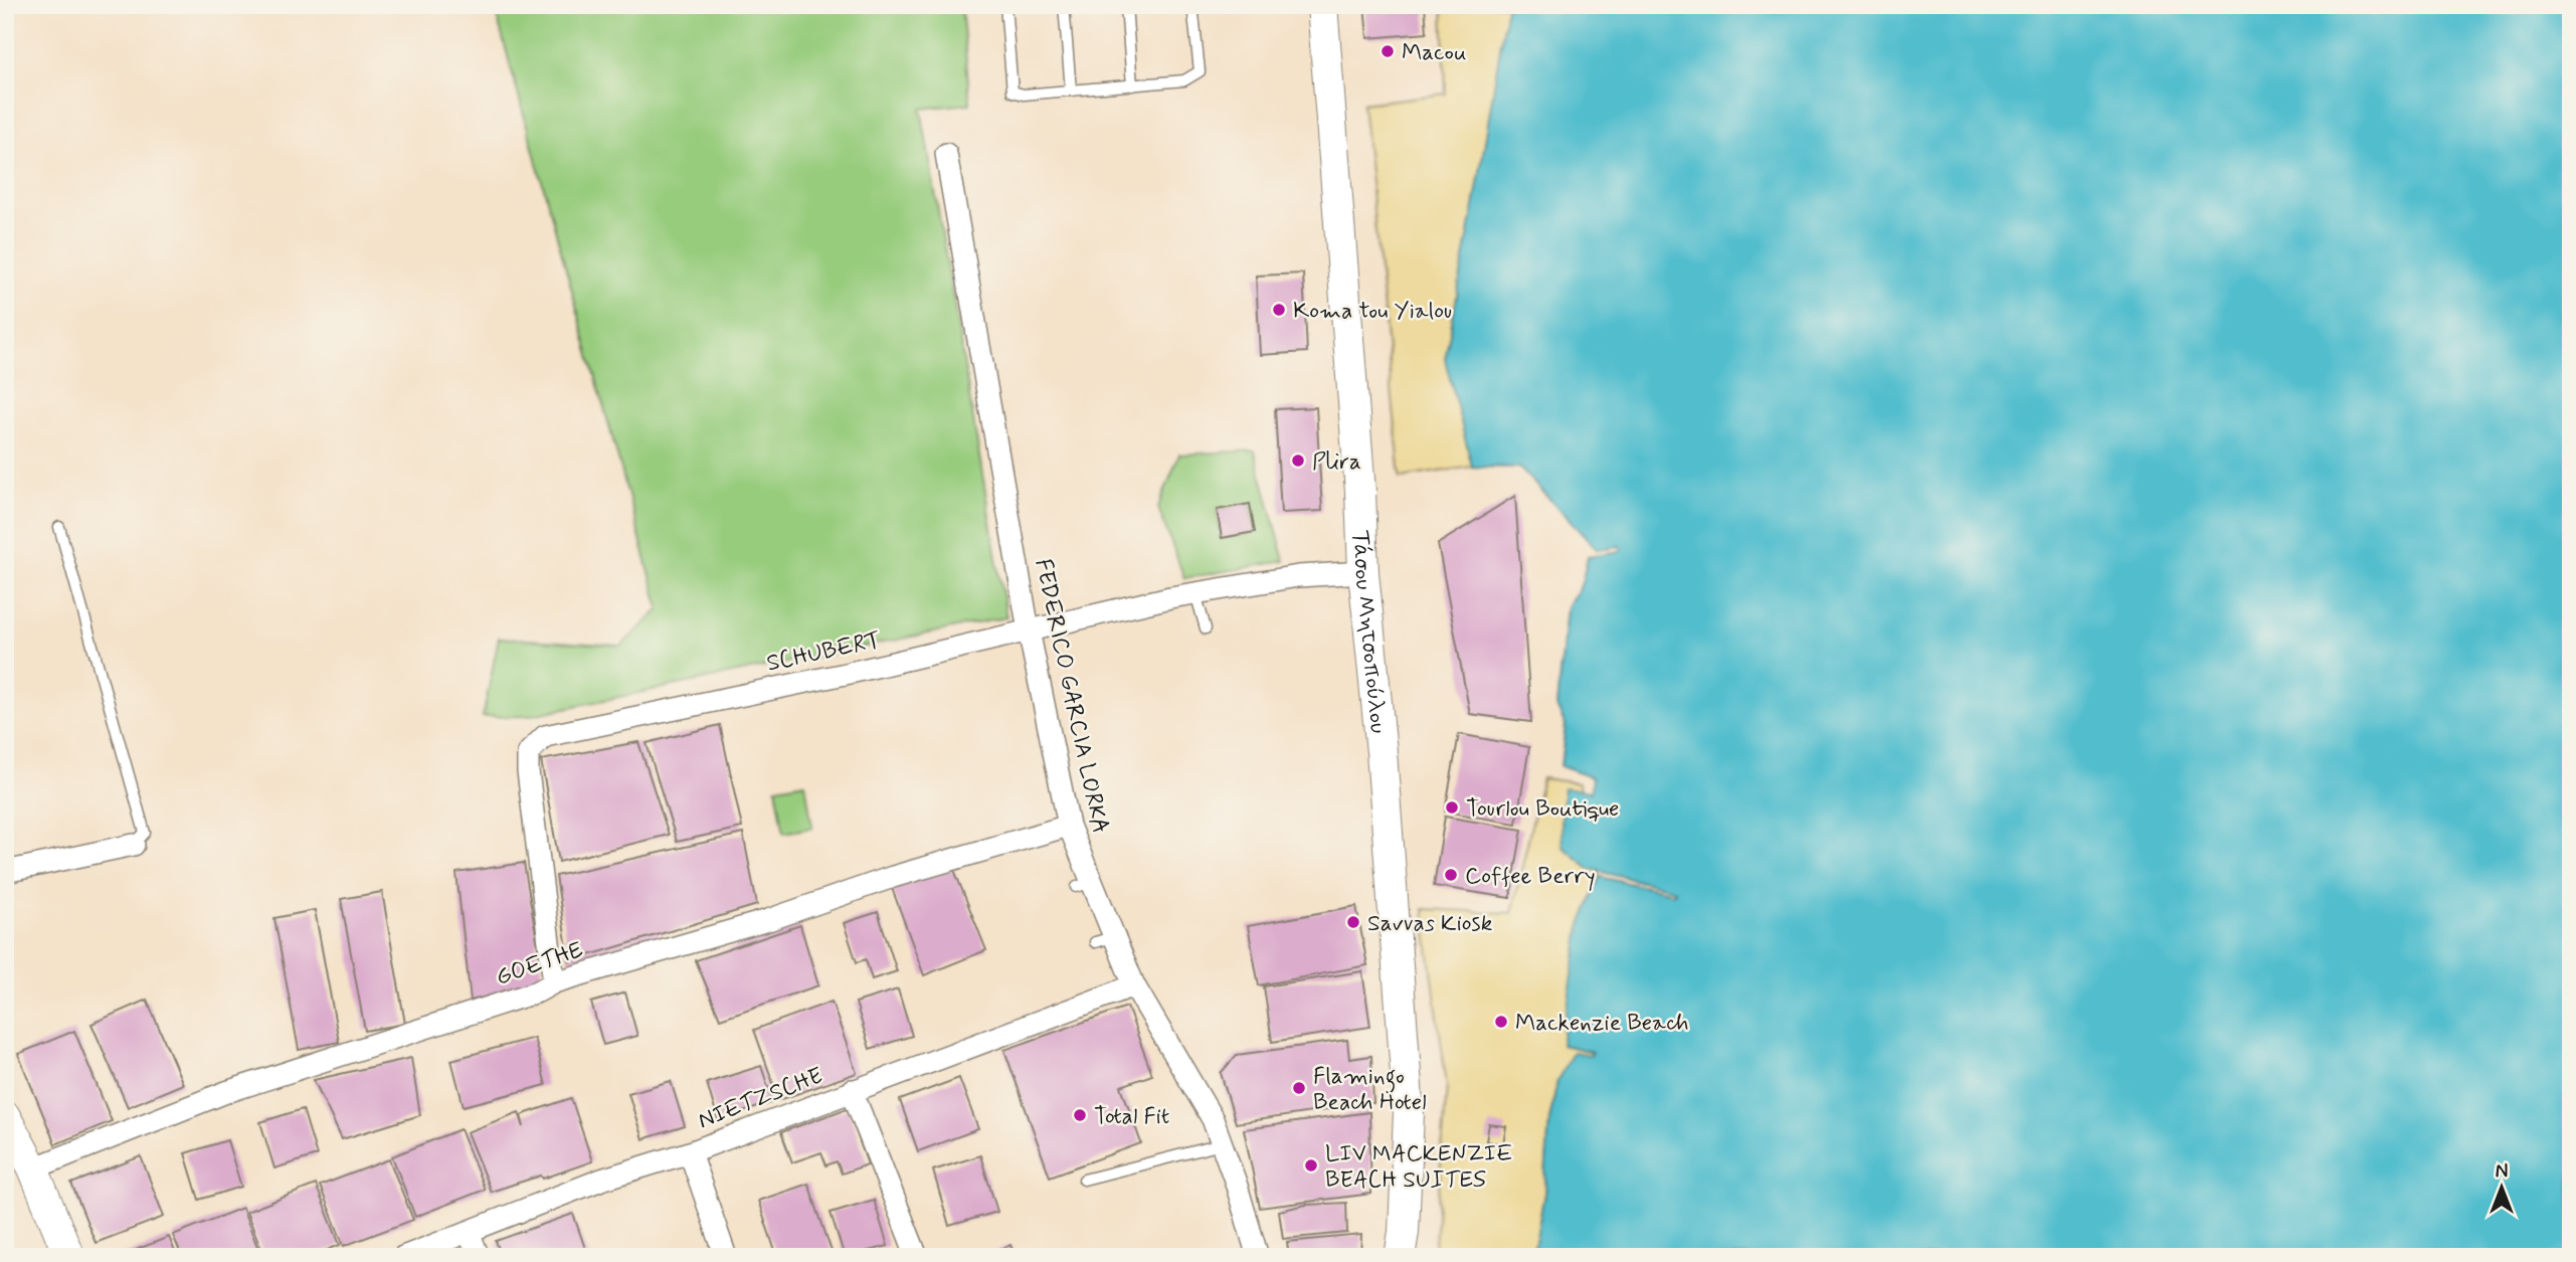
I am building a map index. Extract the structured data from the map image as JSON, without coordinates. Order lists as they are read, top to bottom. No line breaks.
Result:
{"streets":{"street":["Τάσου Μητσοπούλου","SCHUBERT","FEDERICO GARCIA LORKA","GOETHE","NIETZSCHE"]},"crossings":[["Τάσου Μητσοπούλου","SCHUBERT"],["SCHUBERT","FEDERICO GARCIA LORKA"],["SCHUBERT","GOETHE"],["FEDERICO GARCIA LORKA","GOETHE"],["FEDERICO GARCIA LORKA","NIETZSCHE"]],"places":["Macou","Koma tou Yialou","Plira","Tourlou Boutique","Coffee Berry","Savvas Kiosk","Mackenzie Beach","Flamingo Beach Hotel","Total Fit","LIV MACKENZIE BEACH SUITES"],"north":"top"}
